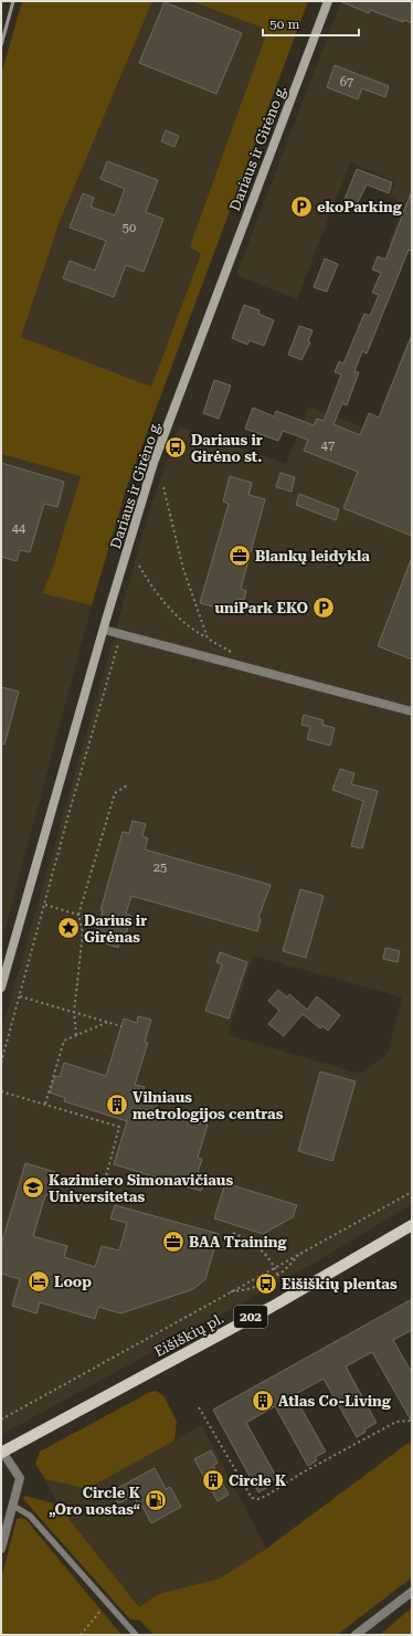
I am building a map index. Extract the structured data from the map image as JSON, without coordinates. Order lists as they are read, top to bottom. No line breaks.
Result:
{"streets":{"main road":["Dariaus ir Girėno g.","202","Eišiškių pl."]},"places":{"parking":["ekoParking","uniPark EKO"],"bus stop":["Dariaus ir Girėno st.","Eišiškių plentas"],"office":["Blankų leidykla","BAA Training"],"place":["Darius ir Girėnas"],"building":["Vilniaus metrologijos centras","Atlas Co-Living","Circle K"],"school or university":["Kazimiero Simonavičiaus Universitetas"],"hotel":["Loop"],"fuel station":["Circle K „Oro uostas“"]},"house_numbers":["67","50","47","44","25"],"scale_bar":"50 m"}
